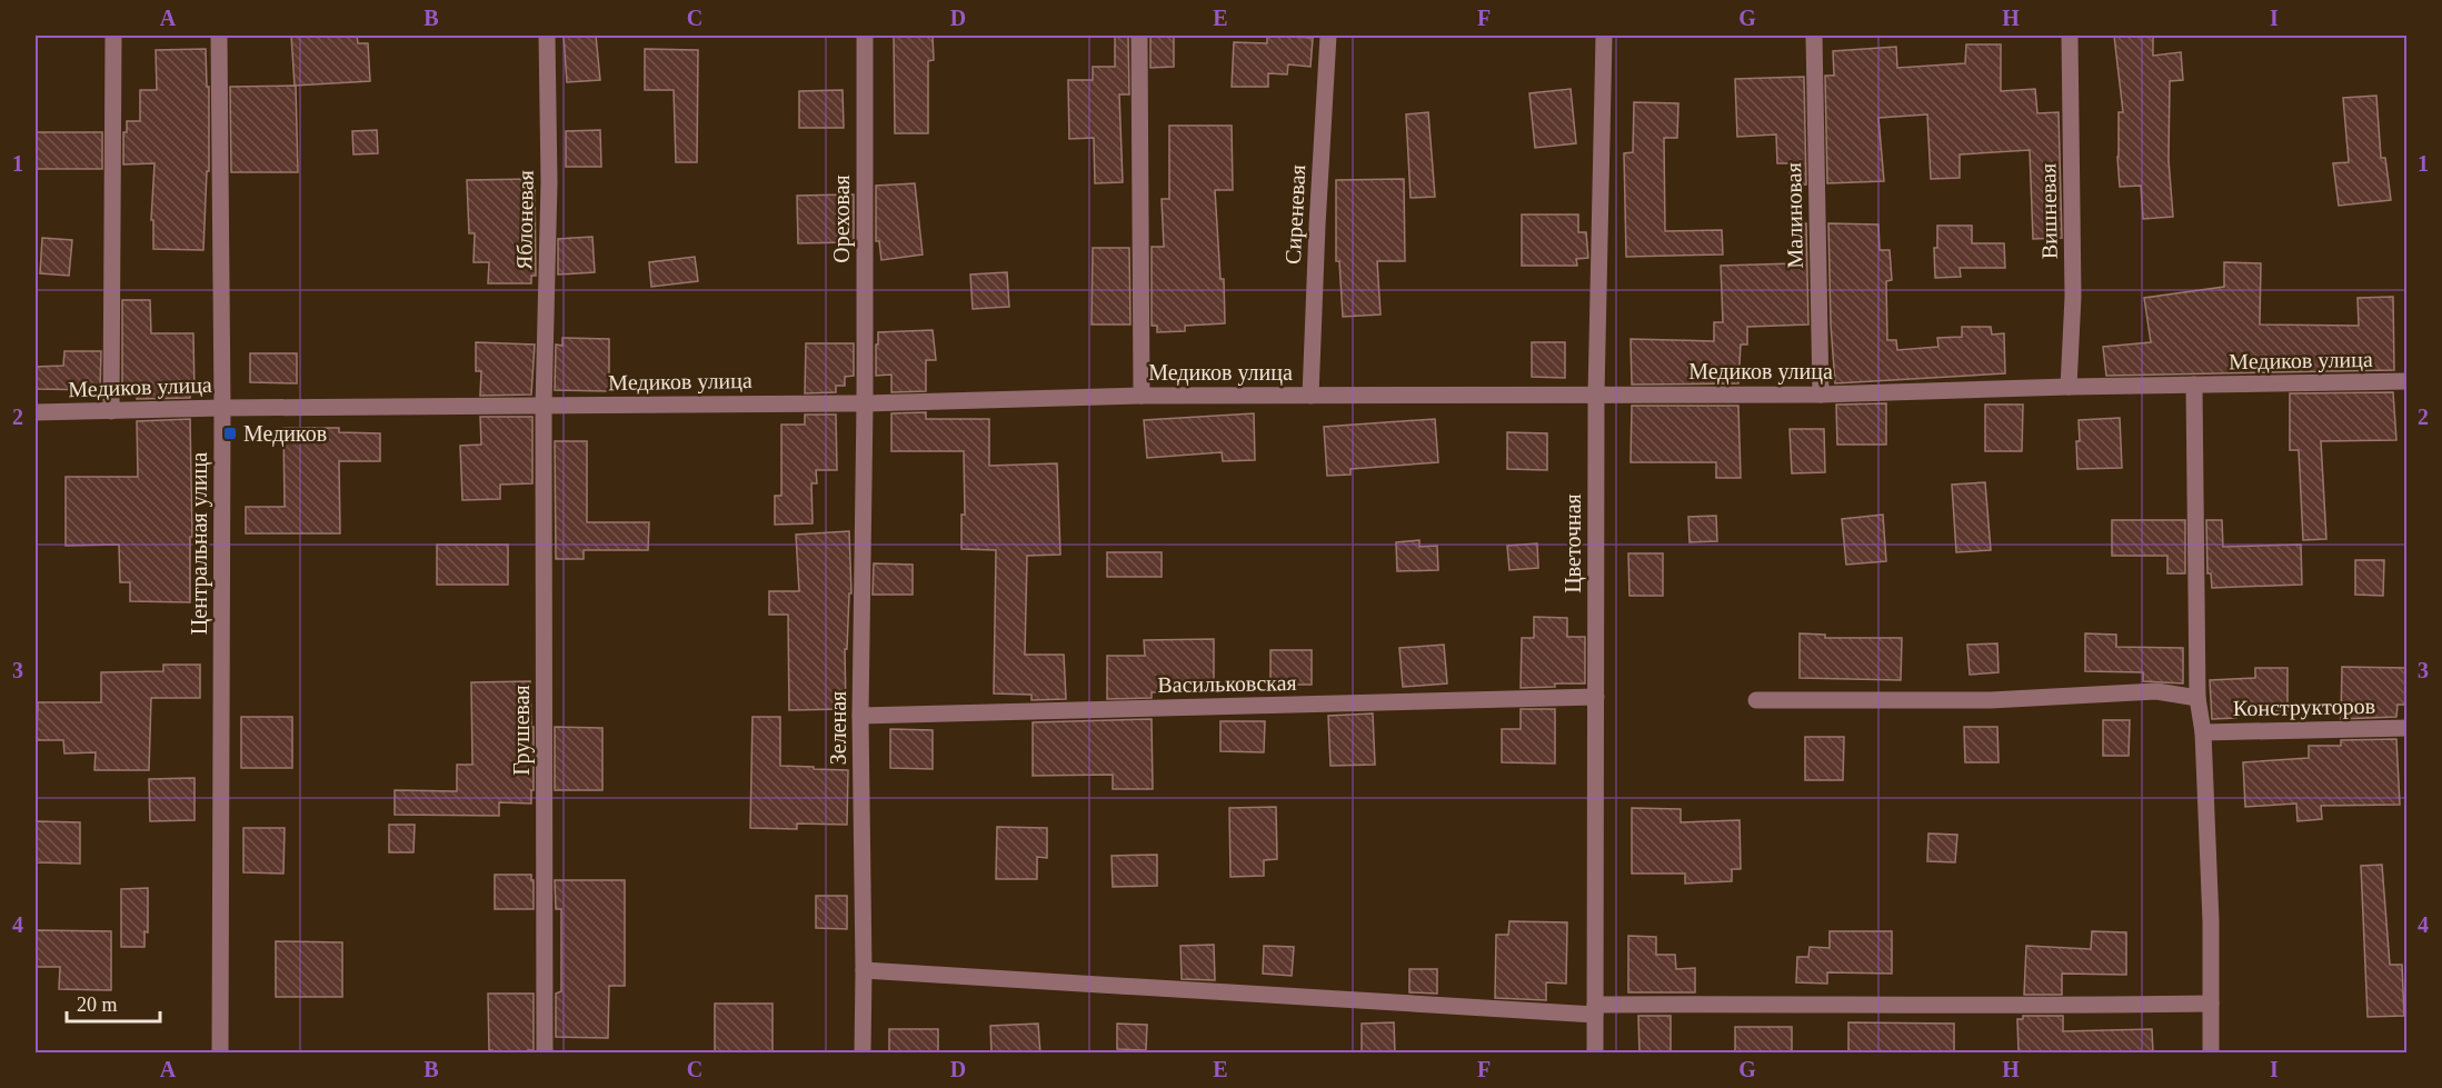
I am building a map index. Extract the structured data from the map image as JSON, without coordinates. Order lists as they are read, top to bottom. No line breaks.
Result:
{"streets":{"street":["Вишневая","Сиреневая","Малиновая","Ореховая","Яблоневая","Медиков улица","Центральная улица","Цветочная","Васильковская","Конструкторов","Зеленая","Грушевая"]},"crossings":[["Вишневая","Медиков улица"],["Сиреневая","Медиков улица"],["Малиновая","Медиков улица"],["Ореховая","Медиков улица"],["Ореховая","Зеленая"],["Яблоневая","Медиков улица"],["Яблоневая","Грушевая"],["Медиков улица","Центральная улица"],["Медиков улица","Цветочная"],["Медиков улица","Зеленая"],["Медиков улица","Грушевая"],["Цветочная","Васильковская"],["Васильковская","Зеленая"]],"places":{"transit":["Медиков"]},"scale_bar":"20 m","grid":{"columns":["A","B","C","D","E","F","G","H","I"],"rows":["1","2","3","4"]}}
